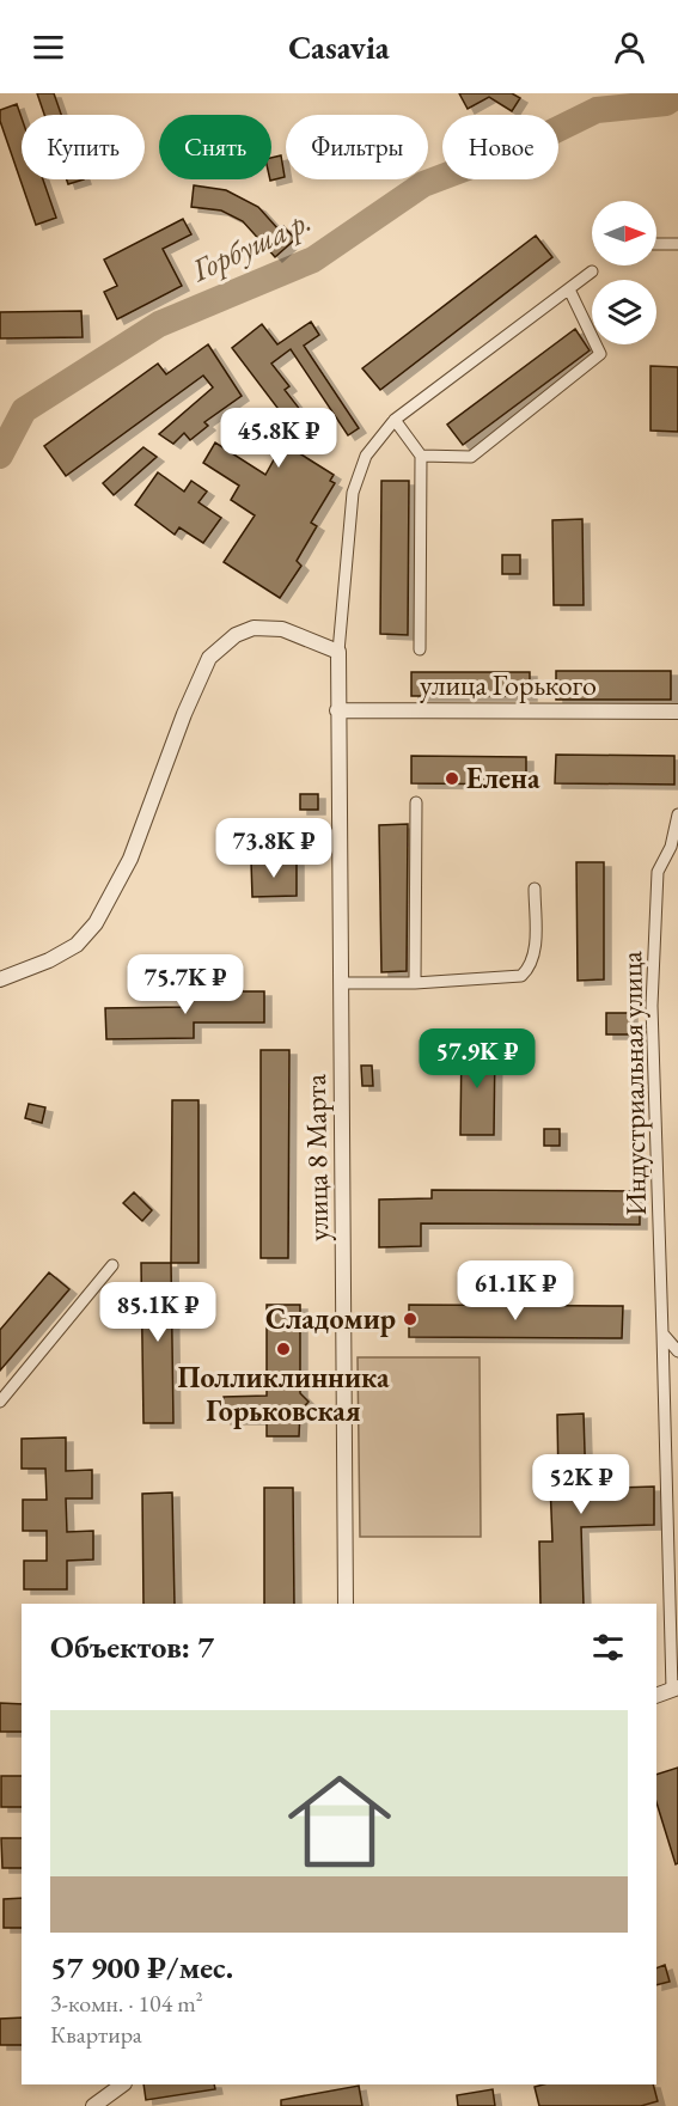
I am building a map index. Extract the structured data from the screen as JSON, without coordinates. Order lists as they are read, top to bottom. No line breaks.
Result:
{"streets":{"street":["улица Горького","Индустриальная улица","улица 8 Марта"]},"crossings":[["улица Горького","улица 8 Марта"]],"water":["Горбуша р."],"places":["Елена","Сладомир","Полликлинника Горьковская"],"north":"right","page":{"header":"Casavia","chip":["Купить","Снять","Фильтры","Новое"],"price":["45.8K ₽","73.8K ₽","75.7K ₽","57.9K ₽","61.1K ₽","85.1K ₽","52K ₽"],"heading":"Объектов: 7","list":[{"name":"57 900 ₽/мес.","note":"3-комн. · 104 m² · Квартира"}]}}
